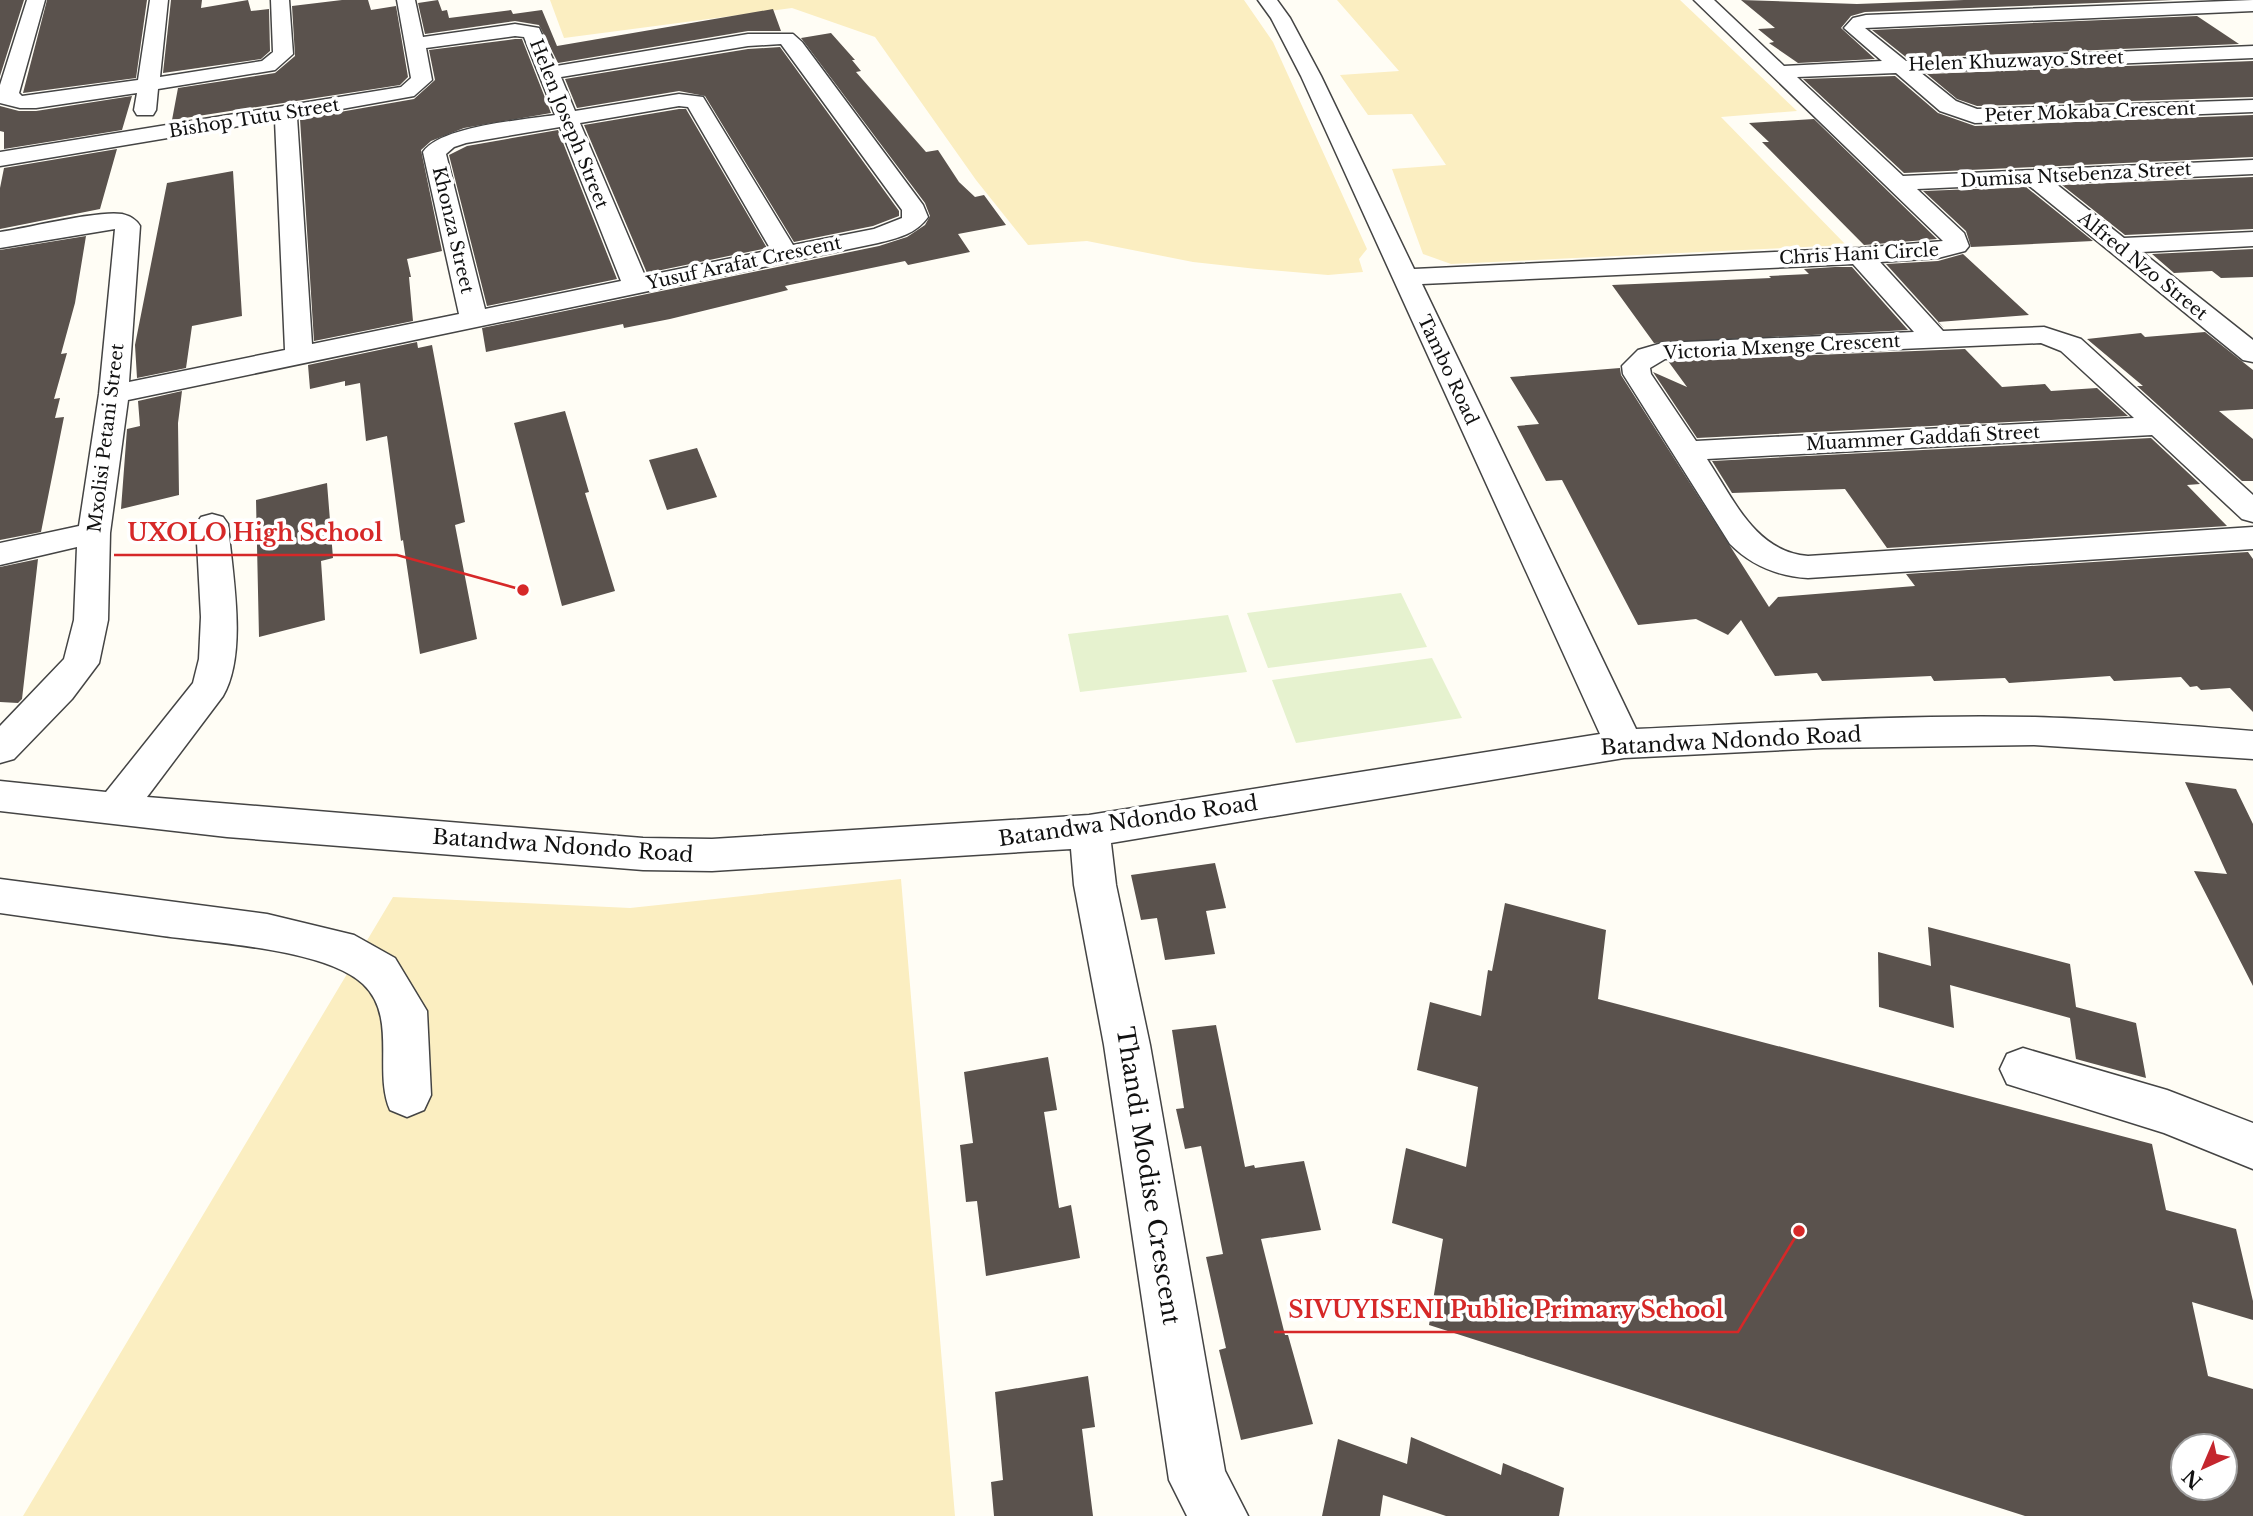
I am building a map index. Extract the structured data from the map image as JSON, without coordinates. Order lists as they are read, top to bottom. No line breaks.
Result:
{"streets":{"street":["Helen Khuzwayo Street","Peter Mokaba Crescent","Bishop Tutu Street","Helen Joseph Street","Dumisa Ntsebenza Street","Khonza Street","Chris Hani Circle","Yusuf Arafat Crescent","Alfred Nzo Street","Victoria Mxenge Crescent","Tambo Road","Mxolisi Petani Street","Muammer Gaddafi Street","Batandwa Ndondo Road","Thandi Modise Crescent"]},"crossings":[["Helen Khuzwayo Street","Peter Mokaba Crescent"],["Helen Khuzwayo Street","Chris Hani Circle"],["Bishop Tutu Street","Helen Joseph Street"],["Helen Joseph Street","Khonza Street"],["Helen Joseph Street","Yusuf Arafat Crescent"],["Dumisa Ntsebenza Street","Chris Hani Circle"],["Dumisa Ntsebenza Street","Alfred Nzo Street"],["Khonza Street","Yusuf Arafat Crescent"],["Chris Hani Circle","Tambo Road"],["Yusuf Arafat Crescent","Mxolisi Petani Street"],["Victoria Mxenge Crescent","Muammer Gaddafi Street"],["Tambo Road","Batandwa Ndondo Road"],["Batandwa Ndondo Road","Thandi Modise Crescent"]],"places":["UXOLO High School","SIVUYISENI Public Primary School"],"north":"bottom left"}
